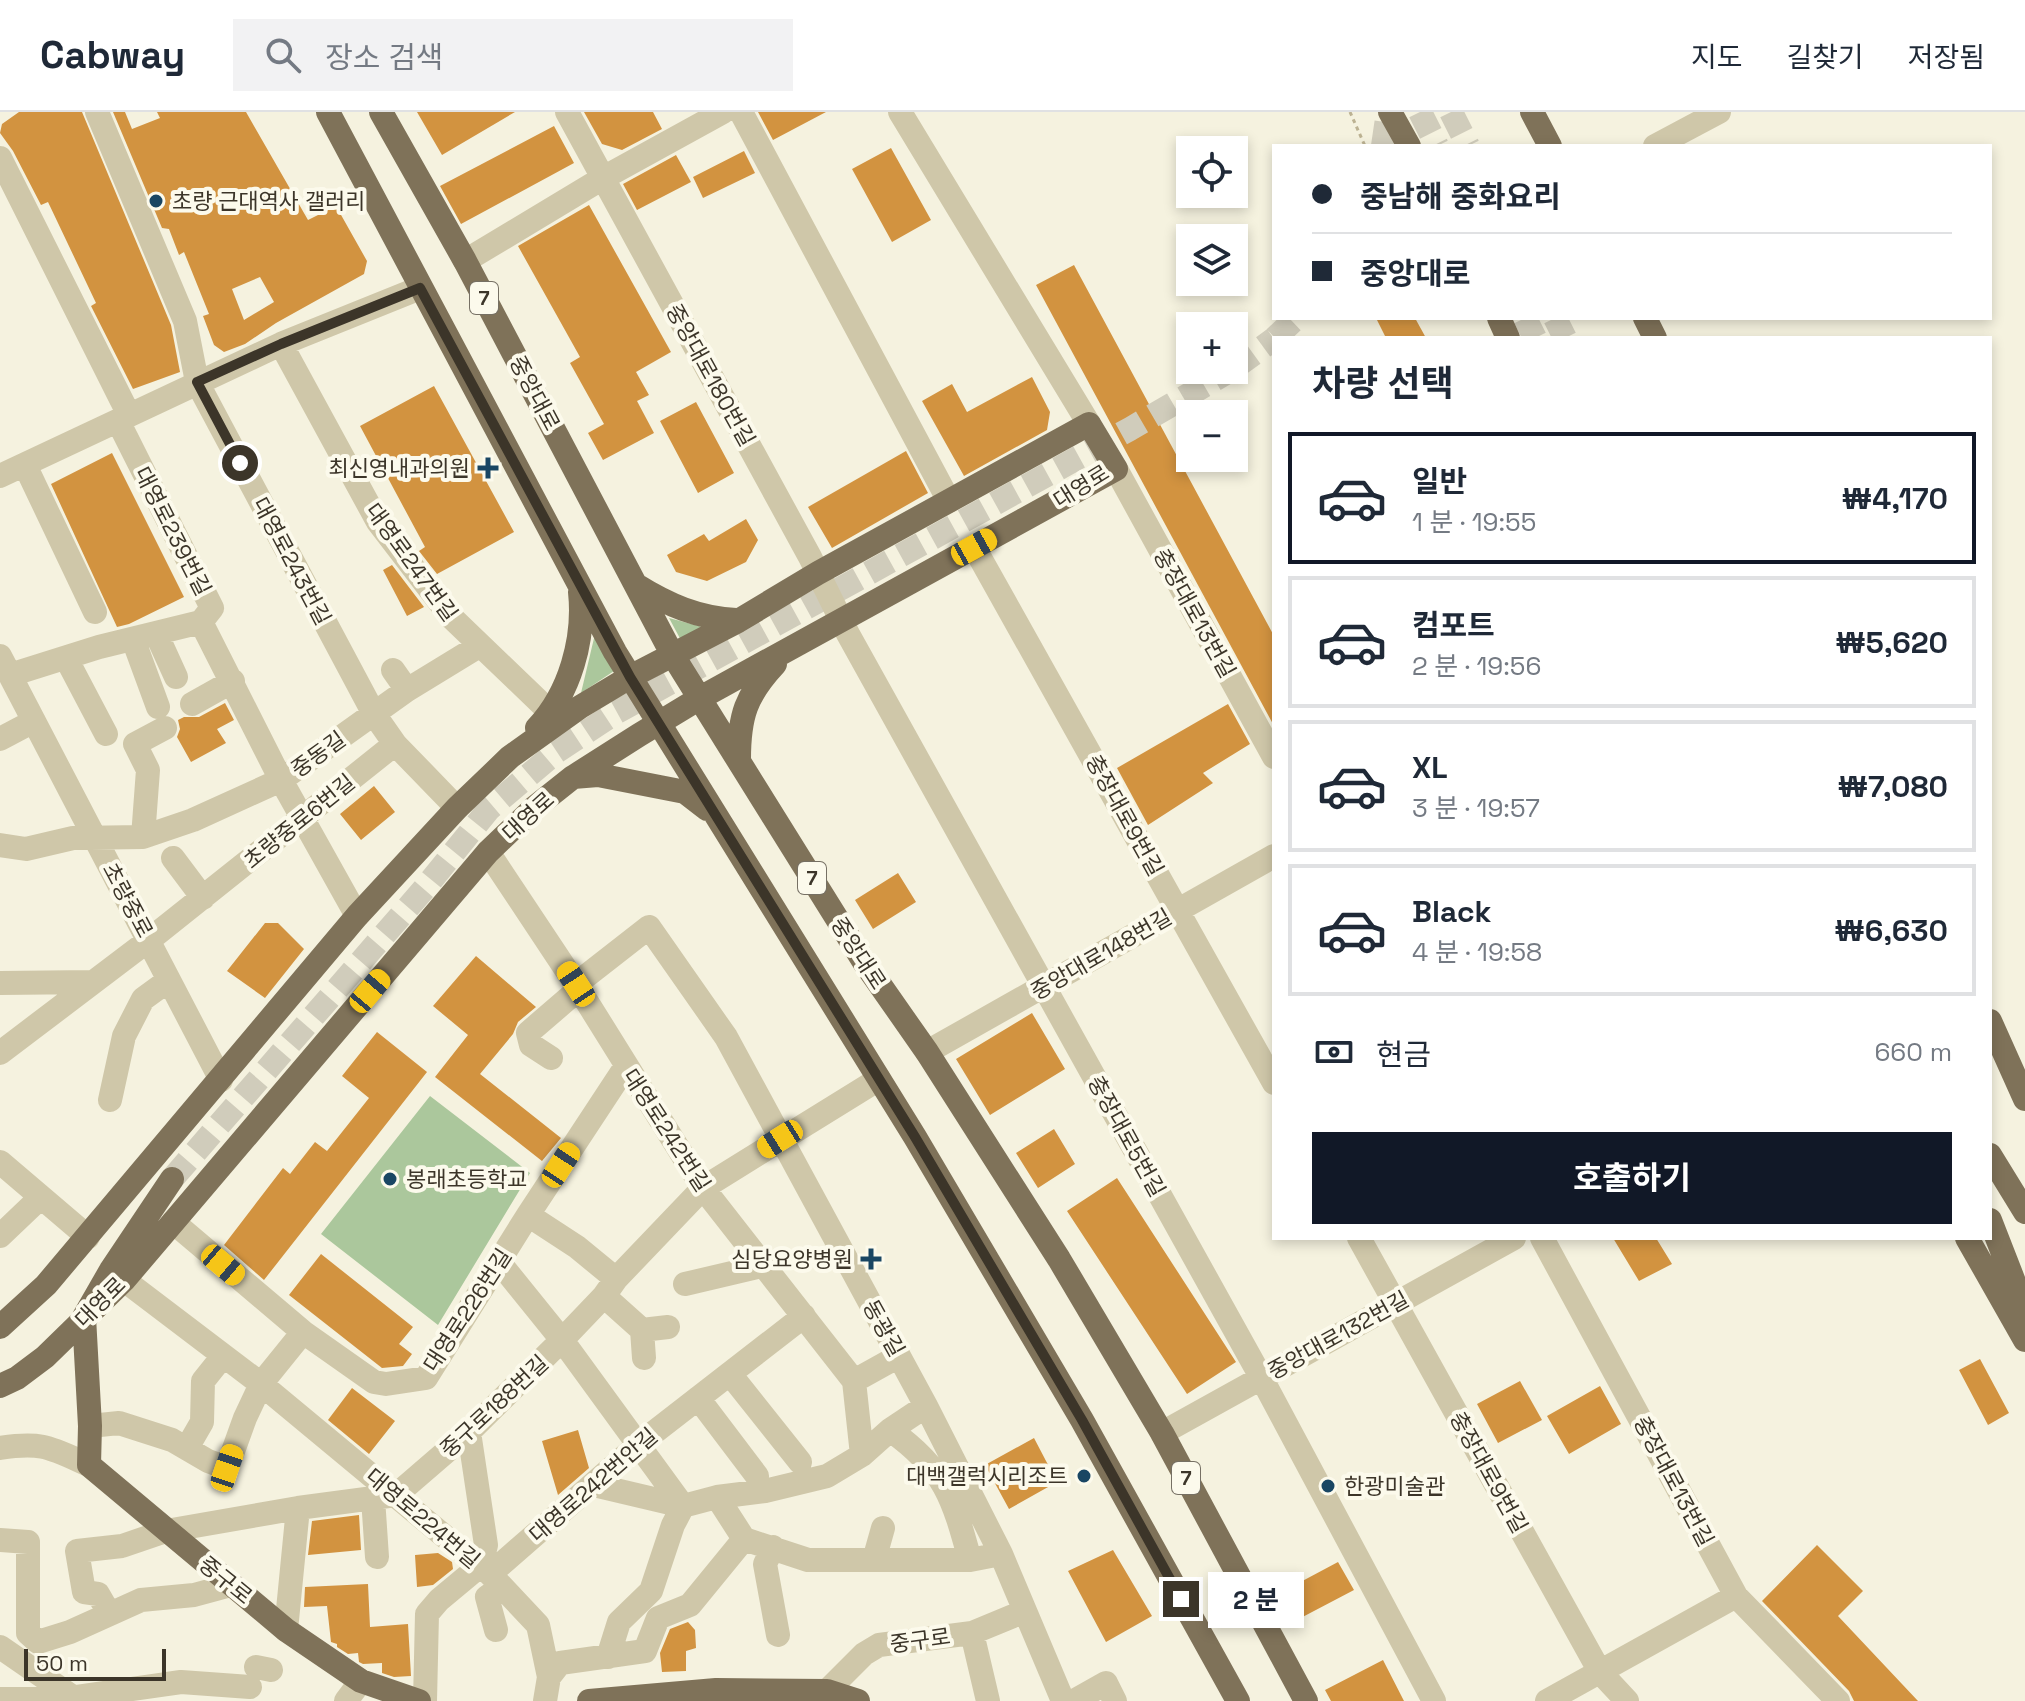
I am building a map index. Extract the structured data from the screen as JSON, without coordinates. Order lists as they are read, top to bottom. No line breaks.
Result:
{"streets":{"main road":["7","중앙대로","대영로","중구로"],"street":["중앙대로180번길","대영로239번길","대영로243번길","대영로247번길","충장대로13번길","중동길","충장대로9번길","초량중로6번길","초량중로","중앙대로148번길","대영로242번길","충장대로5번길","대영로226번길","동광길","중앙대로132번길","중구로188번길","대영로242번안길","대영로224번길"]},"crossings":[["7","대영로"],["7","중구로188번길"],["중앙대로180번길","충장대로5번길"],["중앙대로","대영로"],["중앙대로","중앙대로148번길"],["중앙대로","중앙대로132번길"],["대영로","충장대로13번길"],["대영로","충장대로9번길"],["대영로","대영로242번길"],["대영로","충장대로5번길"],["대영로","대영로226번길"],["대영로","대영로224번길"],["대영로239번길","중동길"],["대영로239번길","초량중로6번길"],["대영로243번길","중동길"],["대영로243번길","초량중로6번길"],["대영로247번길","중동길"],["중동길","초량중로"],["충장대로9번길","중앙대로148번길"],["충장대로9번길","중앙대로132번길"],["초량중로6번길","초량중로"],["중앙대로148번길","충장대로5번길"],["대영로242번길","대영로226번길"],["대영로242번길","동광길"],["대영로242번길","중구로188번길"],["대영로242번길","대영로242번안길"],["충장대로5번길","중앙대로132번길"],["동광길","중구로188번길"],["동광길","중구로"],["중구로188번길","대영로224번길"],["대영로242번안길","대영로224번길"]],"places":{"other":["초량 근대역사 갤러리","봉래초등학교","대백갤럭시리조트","한광미술관"],"health":["최신영내과의원","심당요양병원"]},"scale_bar":"50 m","page":{"header":"Cabway","search":"장소 검색","nav":["지도","길찾기","저장됨"],"map_buttons":["+","−"],"banner":["중남해 중화요리","중앙대로"],"heading":"차량 선택","list":[{"name":"일반","note":"1 분 · 19:55","value":"₩4,170"},{"name":"컴포트","note":"2 분 · 19:56","value":"₩5,620"},{"name":"XL","note":"3 분 · 19:57","value":"₩7,080"},{"name":"Black","note":"4 분 · 19:58","value":"₩6,630"}],"pay":["현금","660 m"],"buttons":"호출하기","bubble":"2 분","scale":"50 m"}}
